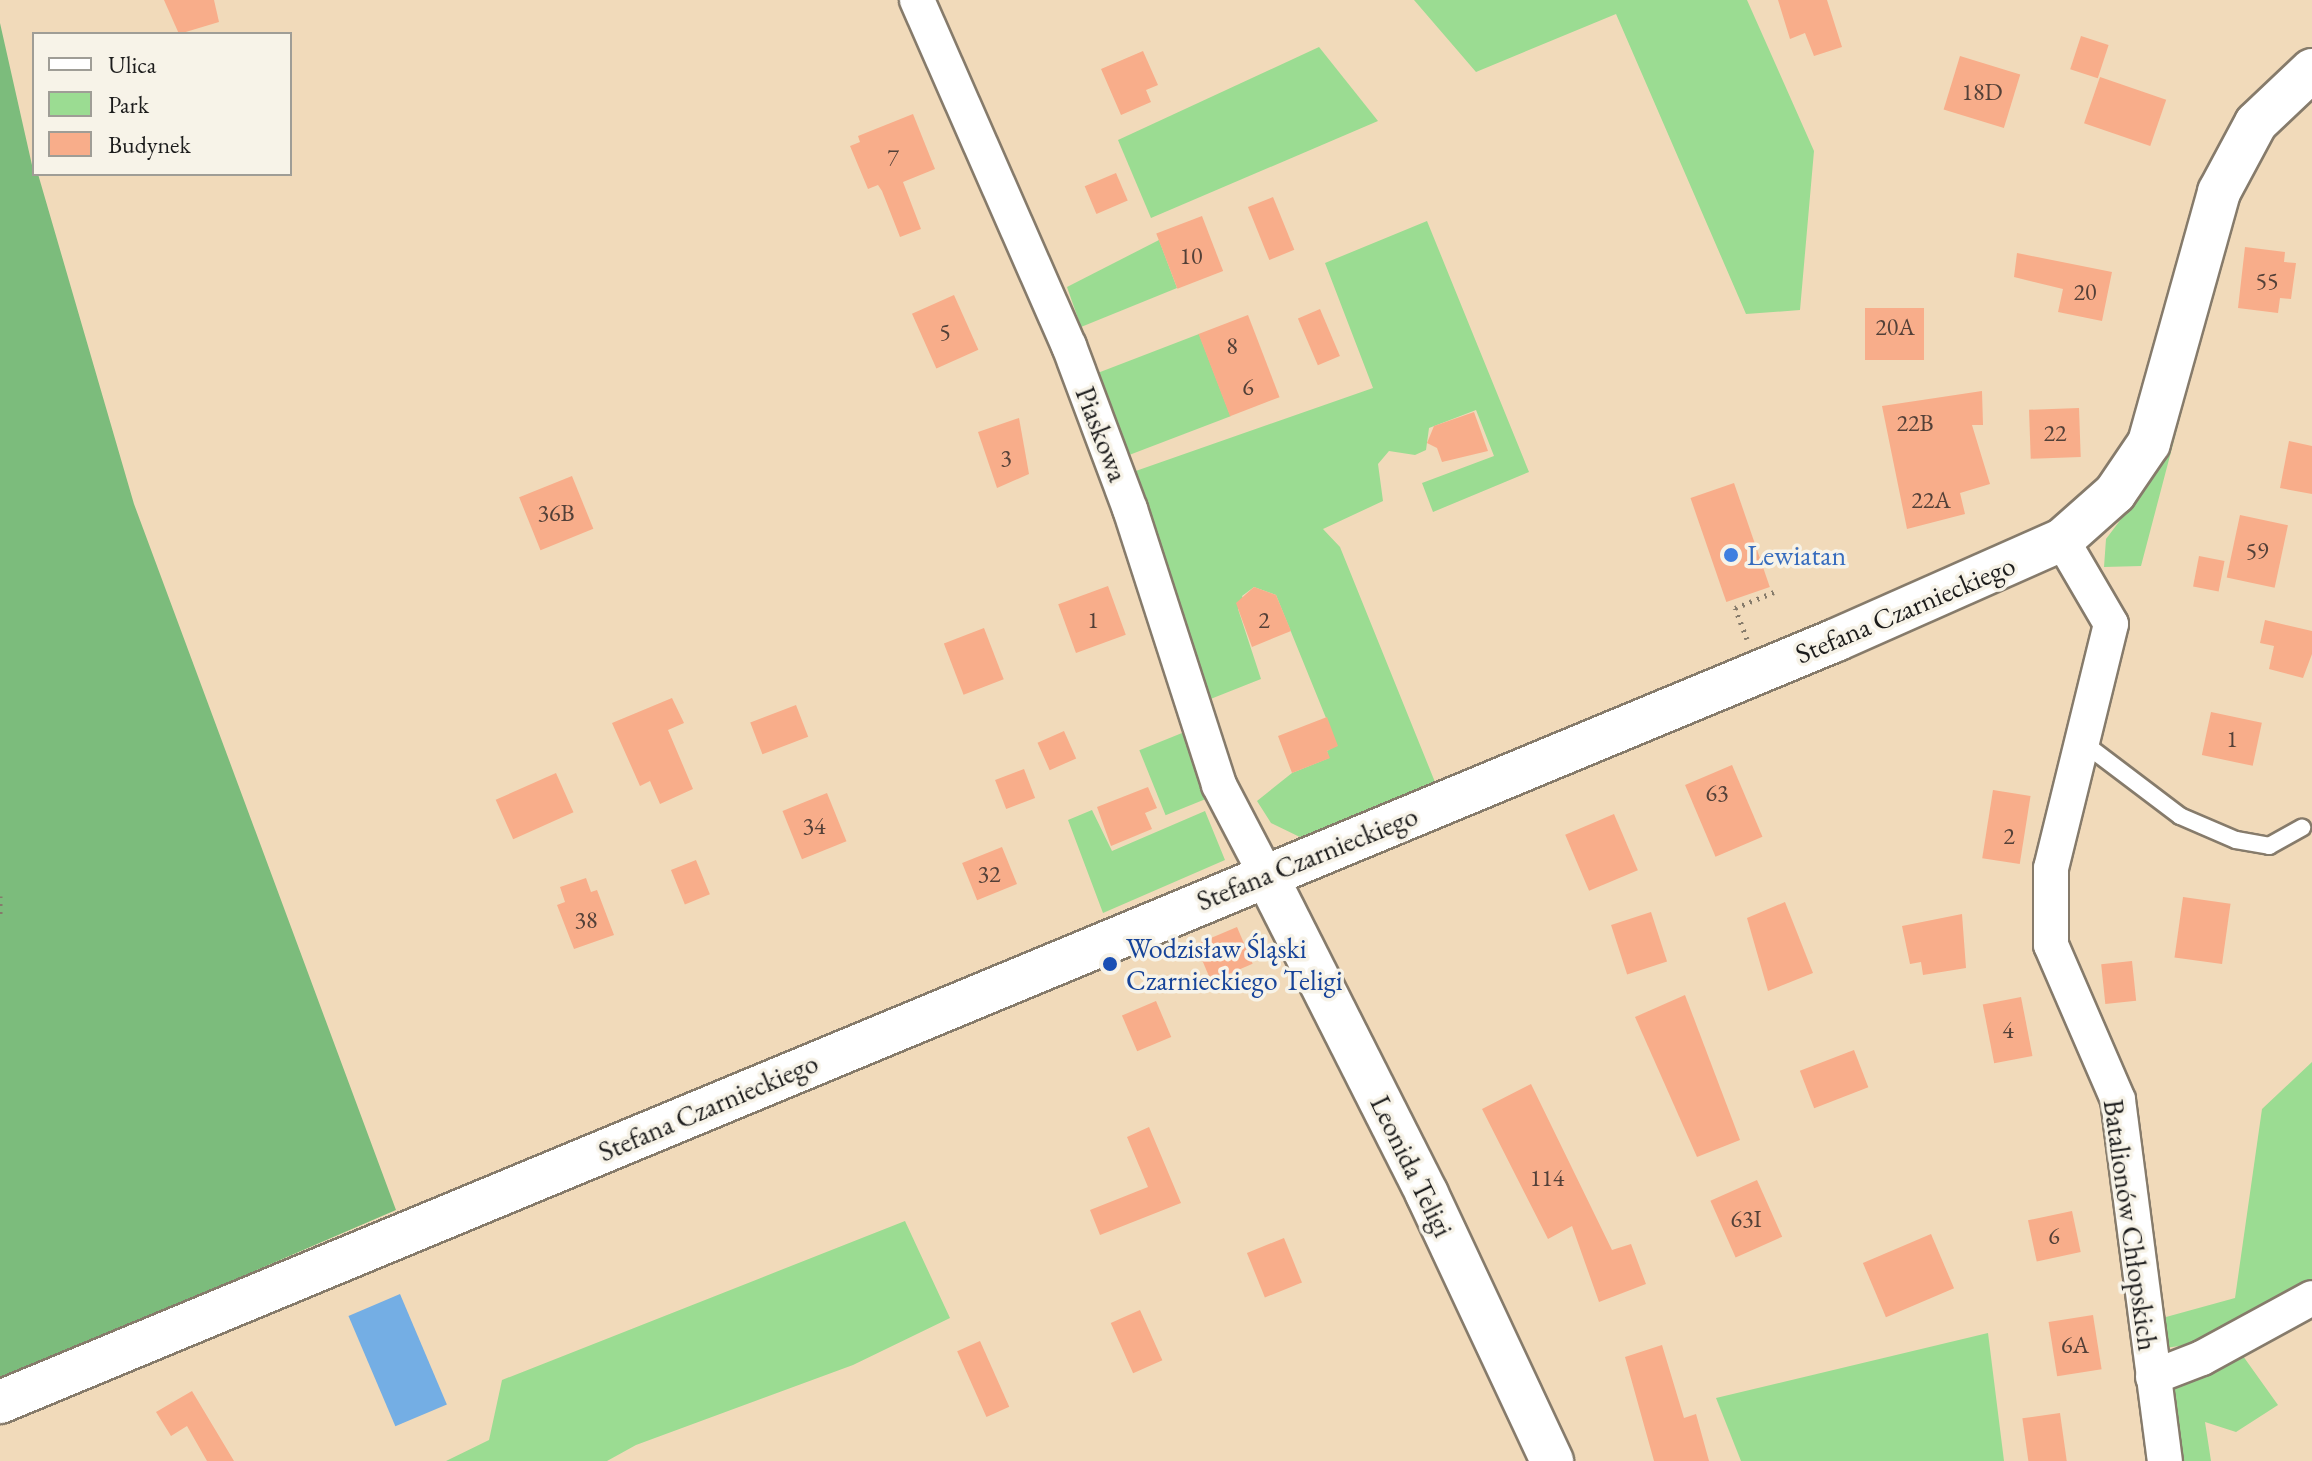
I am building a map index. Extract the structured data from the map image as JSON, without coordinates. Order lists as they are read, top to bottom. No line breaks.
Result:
{"streets":{"street":["Piaskowa","Stefana Czarnieckiego","Leonida Teligi","Batalionów Chłopskich"]},"crossings":[["Piaskowa","Stefana Czarnieckiego"],["Piaskowa","Leonida Teligi"],["Stefana Czarnieckiego","Leonida Teligi"],["Stefana Czarnieckiego","Batalionów Chłopskich"]],"places":["Lewiatan","Wodzisław Śląski Czarnieckiego Teligi"],"house_numbers":["18D","7","10","55","20","20A","5","8","6","22B","22","3","22A","36B","59","1","2","1","63","34","2","32","38","4","114","63I","6","6A"],"legend":["Ulica","Park","Budynek"]}
